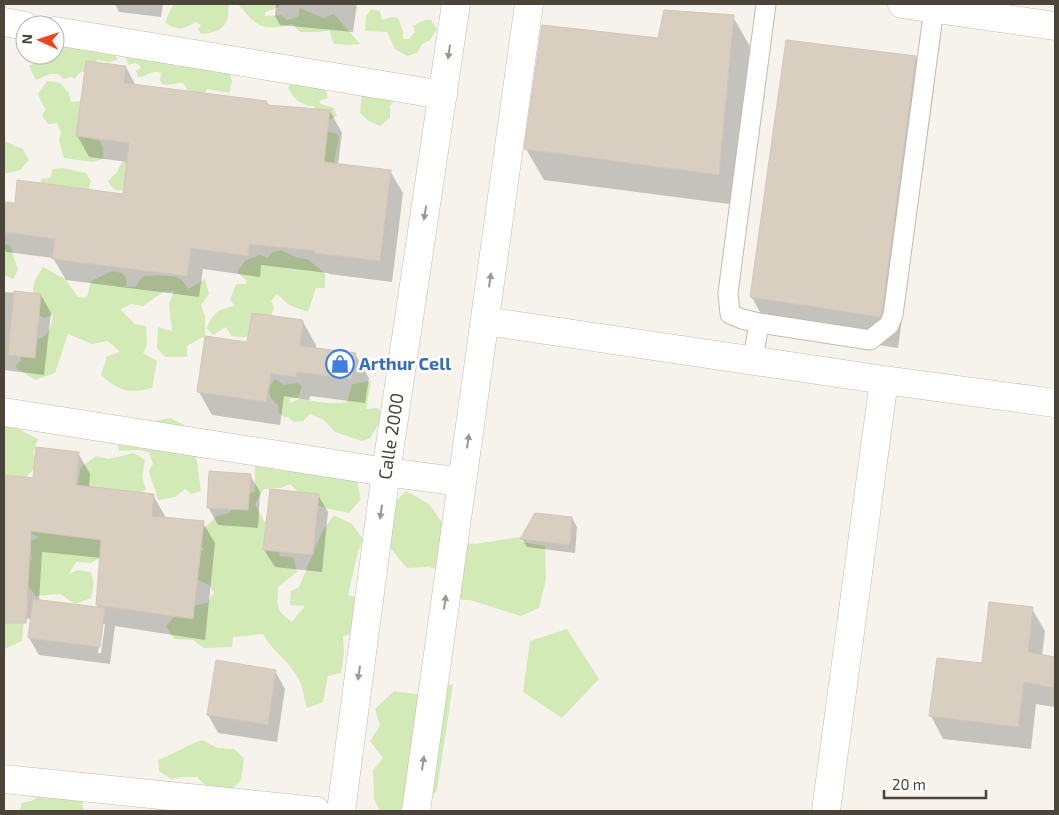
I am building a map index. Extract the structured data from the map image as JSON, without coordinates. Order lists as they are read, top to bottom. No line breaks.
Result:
{"streets":{"street":["Calle 2000"]},"places":{"shop":["Arthur Cell"]},"scale_bar":"20 m","north":"left"}
